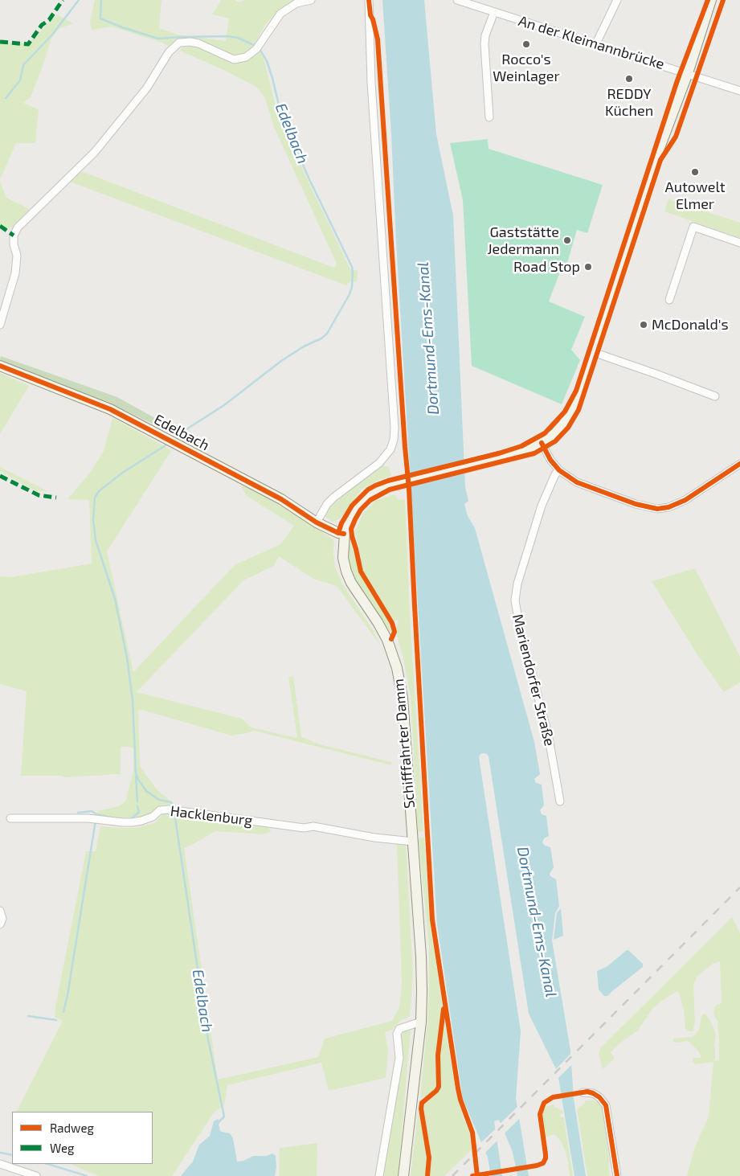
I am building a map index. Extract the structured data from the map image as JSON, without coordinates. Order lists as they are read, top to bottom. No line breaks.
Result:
{"streets":{"main road":["Edelbach","Schifffahrter Damm"],"street":["An der Kleimannbrücke","Mariendorfer Straße","Hacklenburg"]},"crossings":[["An der Kleimannbrücke","Schifffahrter Damm"],["Edelbach","Schifffahrter Damm"],["Schifffahrter Damm","Hacklenburg"]],"water":["Edelbach","Dortmund-Ems-Kanal"],"places":["Rocco's Weinlager","REDDY Küchen","Autowelt Elmer","Gaststätte Jedermann","Road Stop","McDonald's"],"legend":["Radweg","Weg"]}
